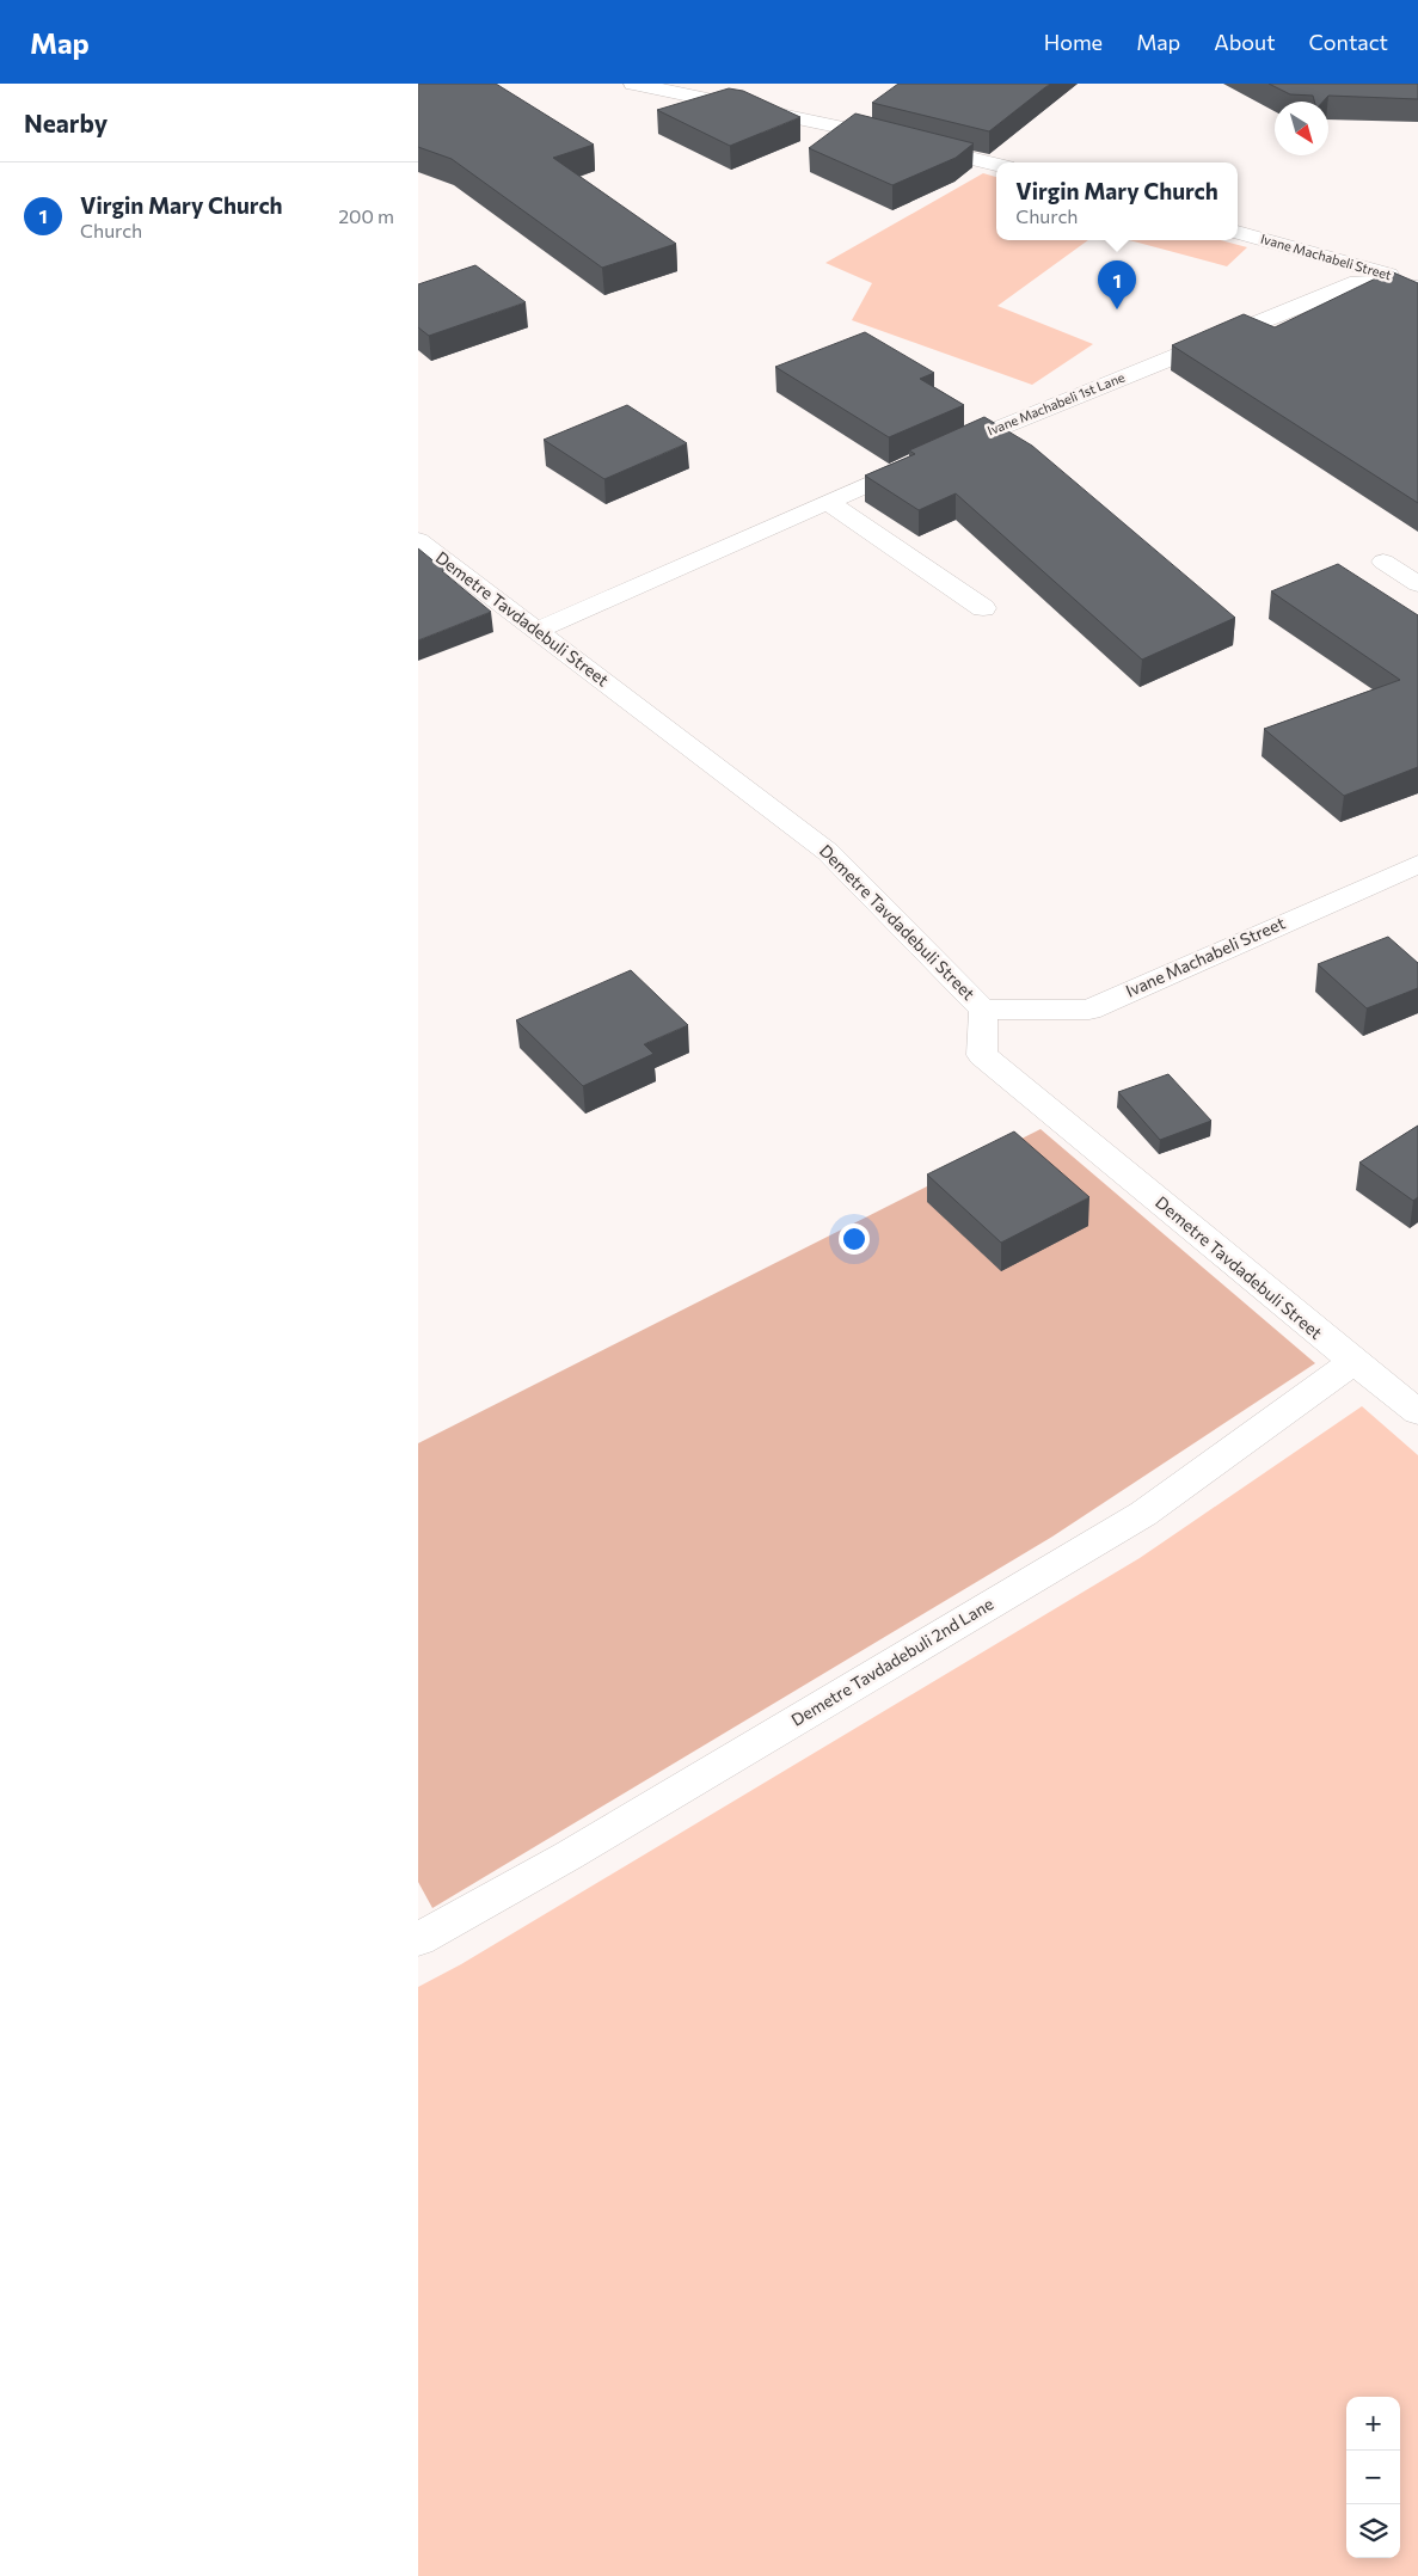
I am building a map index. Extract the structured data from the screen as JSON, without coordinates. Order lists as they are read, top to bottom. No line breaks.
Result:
{"streets":{"street":["Ivane Machabeli Street","Ivane Machabeli 1st Lane","Demetre Tavdadebuli Street","Demetre Tavdadebuli 2nd Lane"]},"crossings":[["Ivane Machabeli Street","Demetre Tavdadebuli Street"],["Ivane Machabeli 1st Lane","Demetre Tavdadebuli Street"],["Demetre Tavdadebuli Street","Demetre Tavdadebuli 2nd Lane"]],"north":"bottom right","page":{"header":"Map","nav":["Home","Map","About","Contact"],"heading":"Nearby","list":[{"mark":"1","name":"Virgin Mary Church","note":"Church","value":"200 m"}],"popup":["Virgin Mary Church","Church"],"pins":"1","map_buttons":["+","−"]}}
